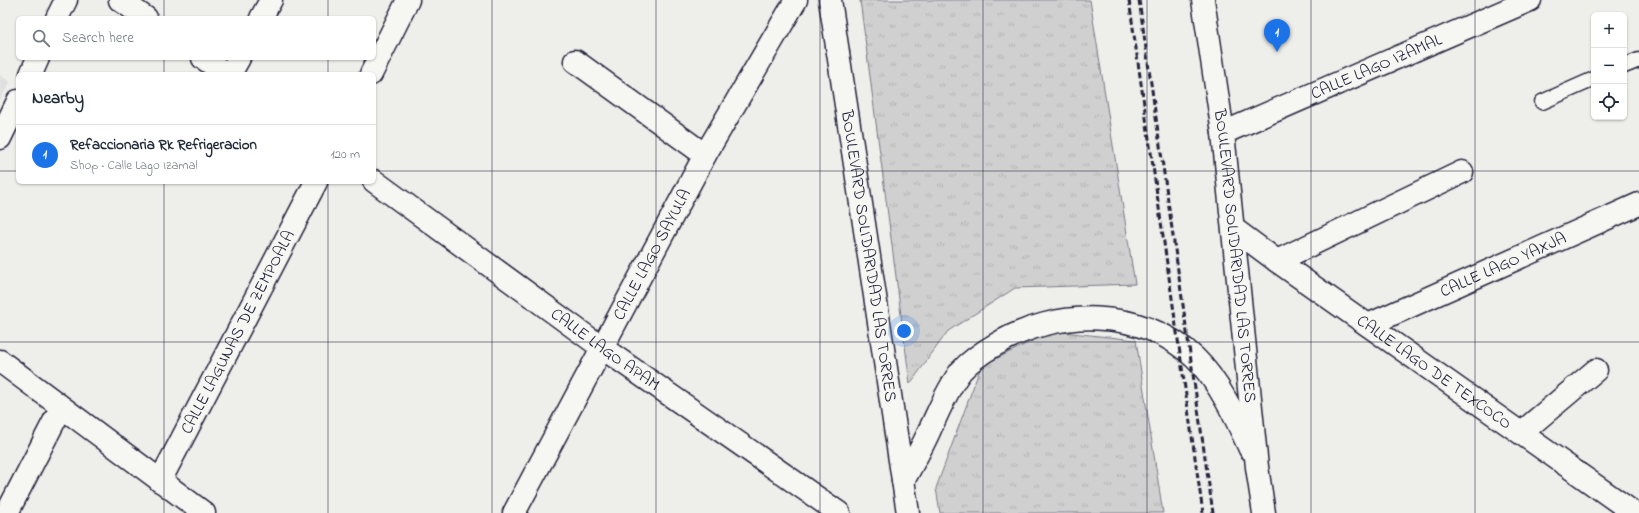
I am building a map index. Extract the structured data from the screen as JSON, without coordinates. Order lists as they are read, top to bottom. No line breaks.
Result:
{"streets":{"street":["CALLE LAGO IZAMAL","CALLE LAGO SAYULA","BOULEVARD SOLIDARIDAD LAS TORRES","CALLE LAGO YAXJA","CALLE LAGUNAS DE ZEMPOALA","CALLE LAGO APAM","CALLE LAGO DE TEXCOCO"]},"crossings":[["CALLE LAGO IZAMAL","BOULEVARD SOLIDARIDAD LAS TORRES"],["CALLE LAGO SAYULA","CALLE LAGO APAM"],["BOULEVARD SOLIDARIDAD LAS TORRES","CALLE LAGO DE TEXCOCO"],["CALLE LAGO YAXJA","CALLE LAGO DE TEXCOCO"]],"page":{"map_buttons":["+","−"],"search":"Search here","pins":"1","heading":"Nearby","list":[{"mark":"1","name":"Refaccionaria Rk Refrigeracion","note":"Shop · Calle Lago Izamal","value":"120 m"}]}}
